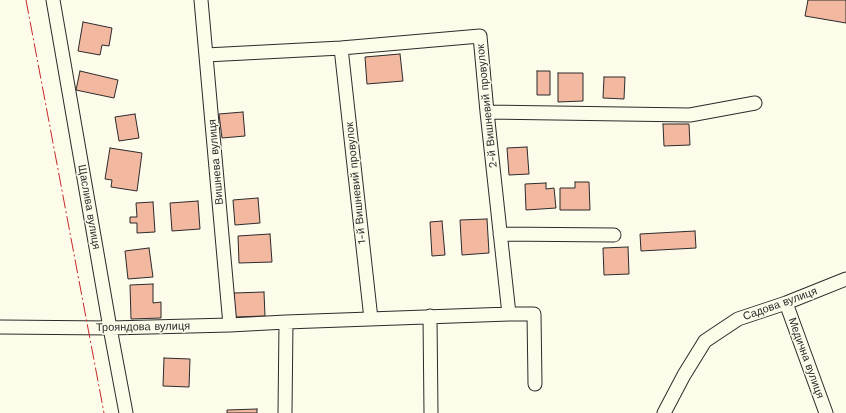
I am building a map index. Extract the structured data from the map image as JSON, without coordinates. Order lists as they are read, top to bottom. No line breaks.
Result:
{"streets":{"street":["2-й Вишневий провулок","Вишнева вулиця","1-й Вишневий провулок","Щаслива вулиця","Садова вулиця","Трояндова вулиця","Медична вулиця"]},"crossings":[["2-й Вишневий провулок","1-й Вишневий провулок"],["2-й Вишневий провулок","Трояндова вулиця"],["Вишнева вулиця","Трояндова вулиця"],["1-й Вишневий провулок","Трояндова вулиця"],["Щаслива вулиця","Трояндова вулиця"],["Садова вулиця","Медична вулиця"]]}
